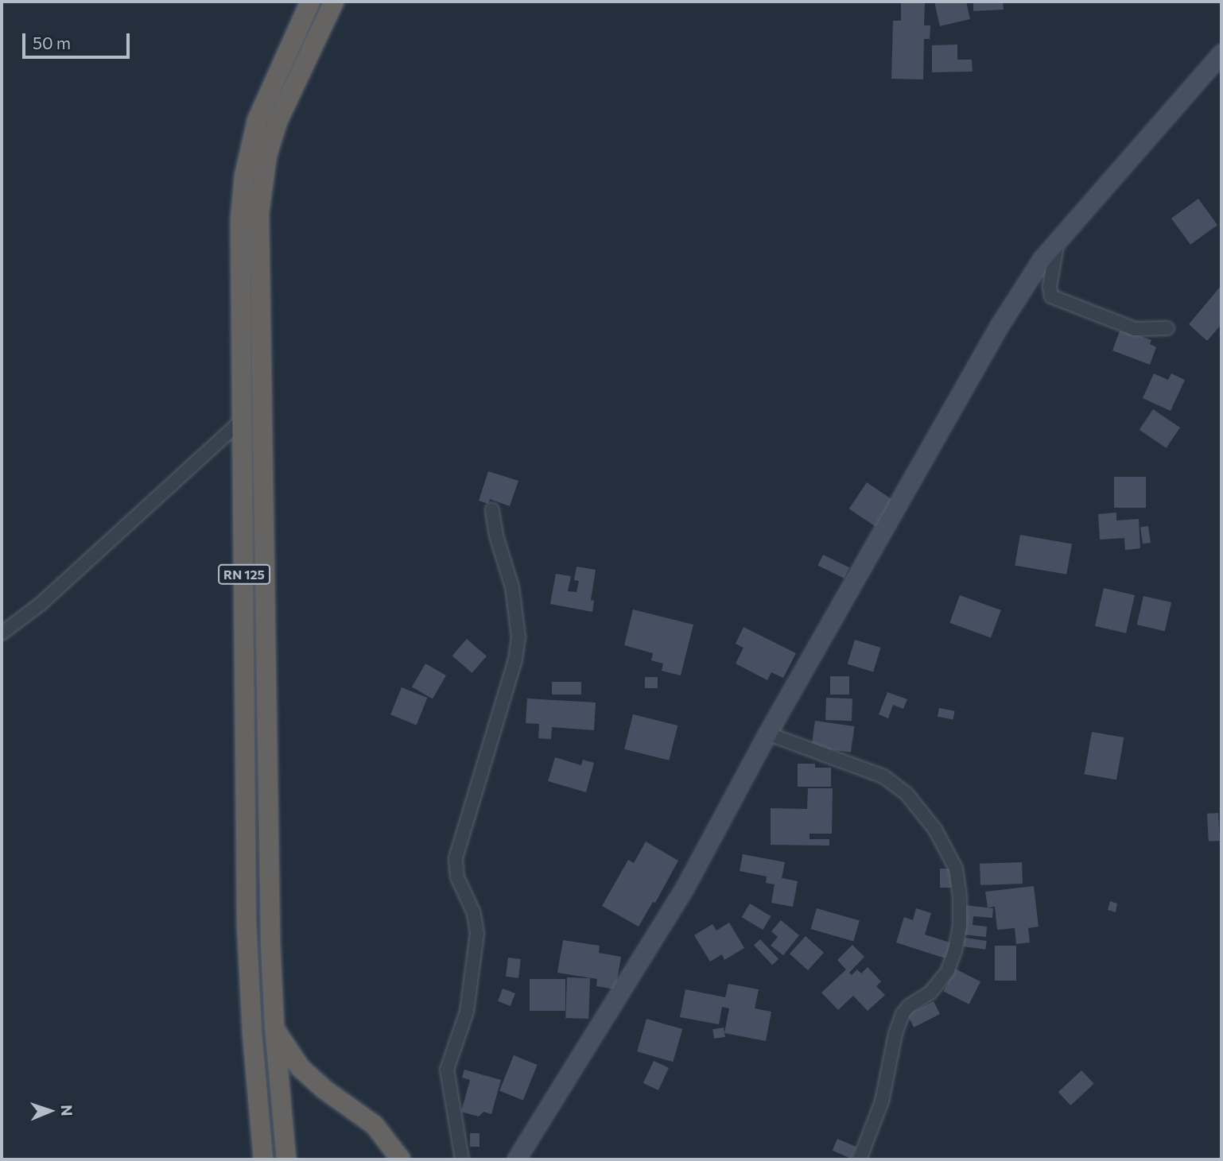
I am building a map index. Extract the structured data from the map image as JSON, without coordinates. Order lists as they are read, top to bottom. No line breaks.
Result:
{"streets":{"highway":["RN 125"]},"scale_bar":"50 m","north":"right"}
